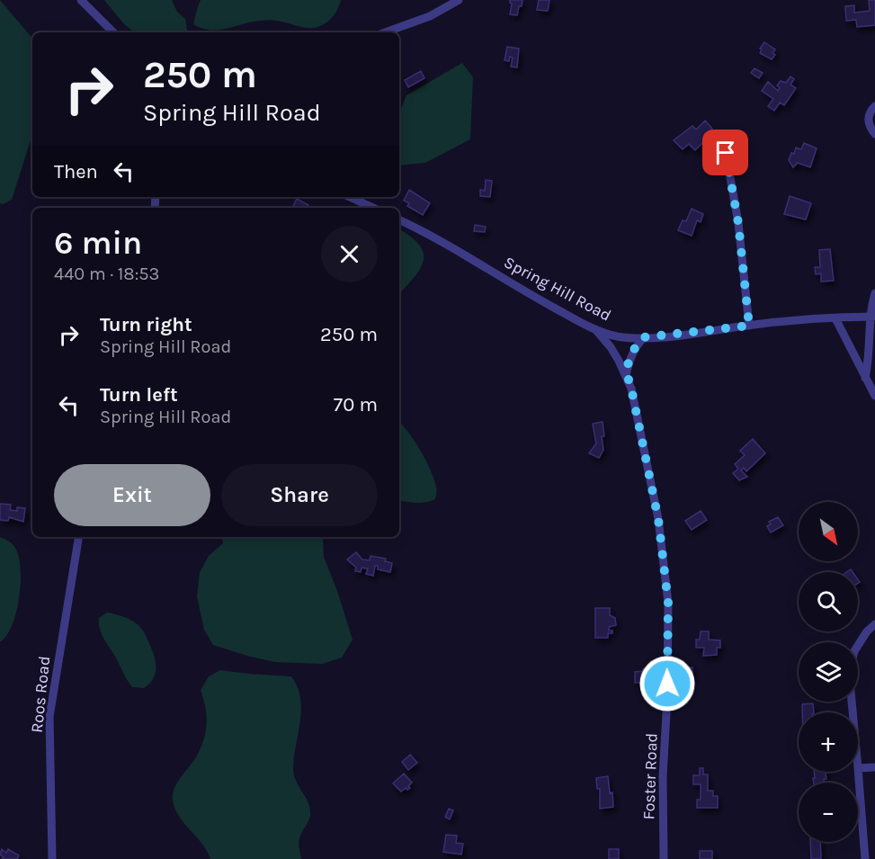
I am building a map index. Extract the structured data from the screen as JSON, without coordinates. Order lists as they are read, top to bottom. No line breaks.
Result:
{"streets":{"street":["Spring Hill Road","Roos Road","Foster Road"]},"crossings":[["Spring Hill Road","Foster Road"]],"north":"bottom right","page":{"turn":["250 m","Spring Hill Road"],"then":"Then","heading":["6 min","440 m · 18:53"],"list":[{"name":"Turn right","note":"Spring Hill Road","value":"250 m"},{"name":"Turn left","note":"Spring Hill Road","value":"70 m"}],"buttons":["Exit","Share"],"map_buttons":["+","−"]}}
